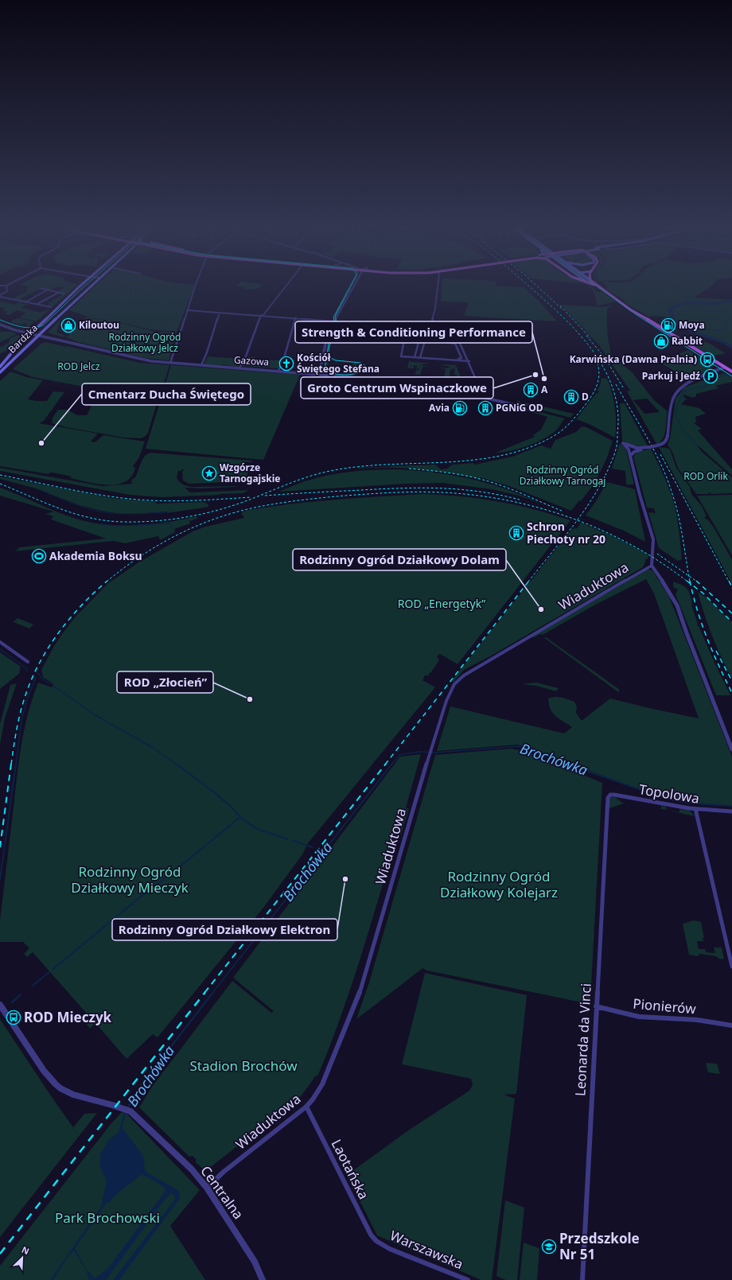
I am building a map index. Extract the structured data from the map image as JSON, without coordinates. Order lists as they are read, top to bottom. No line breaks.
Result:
{"streets":{"main road":["Bardzka"],"street":["Gazowa","Wiaduktowa","Topolowa","Pionierów","Leonarda da Vinci","Laotańska","Centralna","Warszawska"]},"crossings":[["Bardzka","Gazowa"],["Wiaduktowa","Laotańska"],["Wiaduktowa","Centralna"],["Topolowa","Leonarda da Vinci"],["Pionierów","Leonarda da Vinci"],["Laotańska","Warszawska"]],"water":["Brochówka"],"parks":["Rodzinny Ogród Działkowy Jelcz","ROD Jelcz","Rodzinny Ogród Działkowy Tarnogaj","ROD Orlik","ROD „Energetyk”","Rodzinny Ogród Działkowy Mieczyk","Rodzinny Ogród Działkowy Kolejarz","Stadion Brochów","Park Brochowski"],"places":{"shop":["Kiloutou","Rabbit"],"fuel station":["Moya","Avia"],"bus stop":["Karwińska (Dawna Pralnia)","ROD Mieczyk"],"church":["Kościół Świętego Stefana"],"other":["Groto Centrum Wspinaczkowe","Strength & Conditioning Performance","Cmentarz Ducha Świętego","Rodzinny Ogród Działkowy Dolam","ROD „Złocień”","Rodzinny Ogród Działkowy Elektron"],"parking":["Parkuj i Jedź"],"building":["A","D","PGNiG OD","Schron Piechoty nr 20"],"place":["Wzgórze Tarnogajskie"],"sports":["Akademia Boksu"],"school or university":["Przedszkole Nr 51"]},"north":"top right"}
